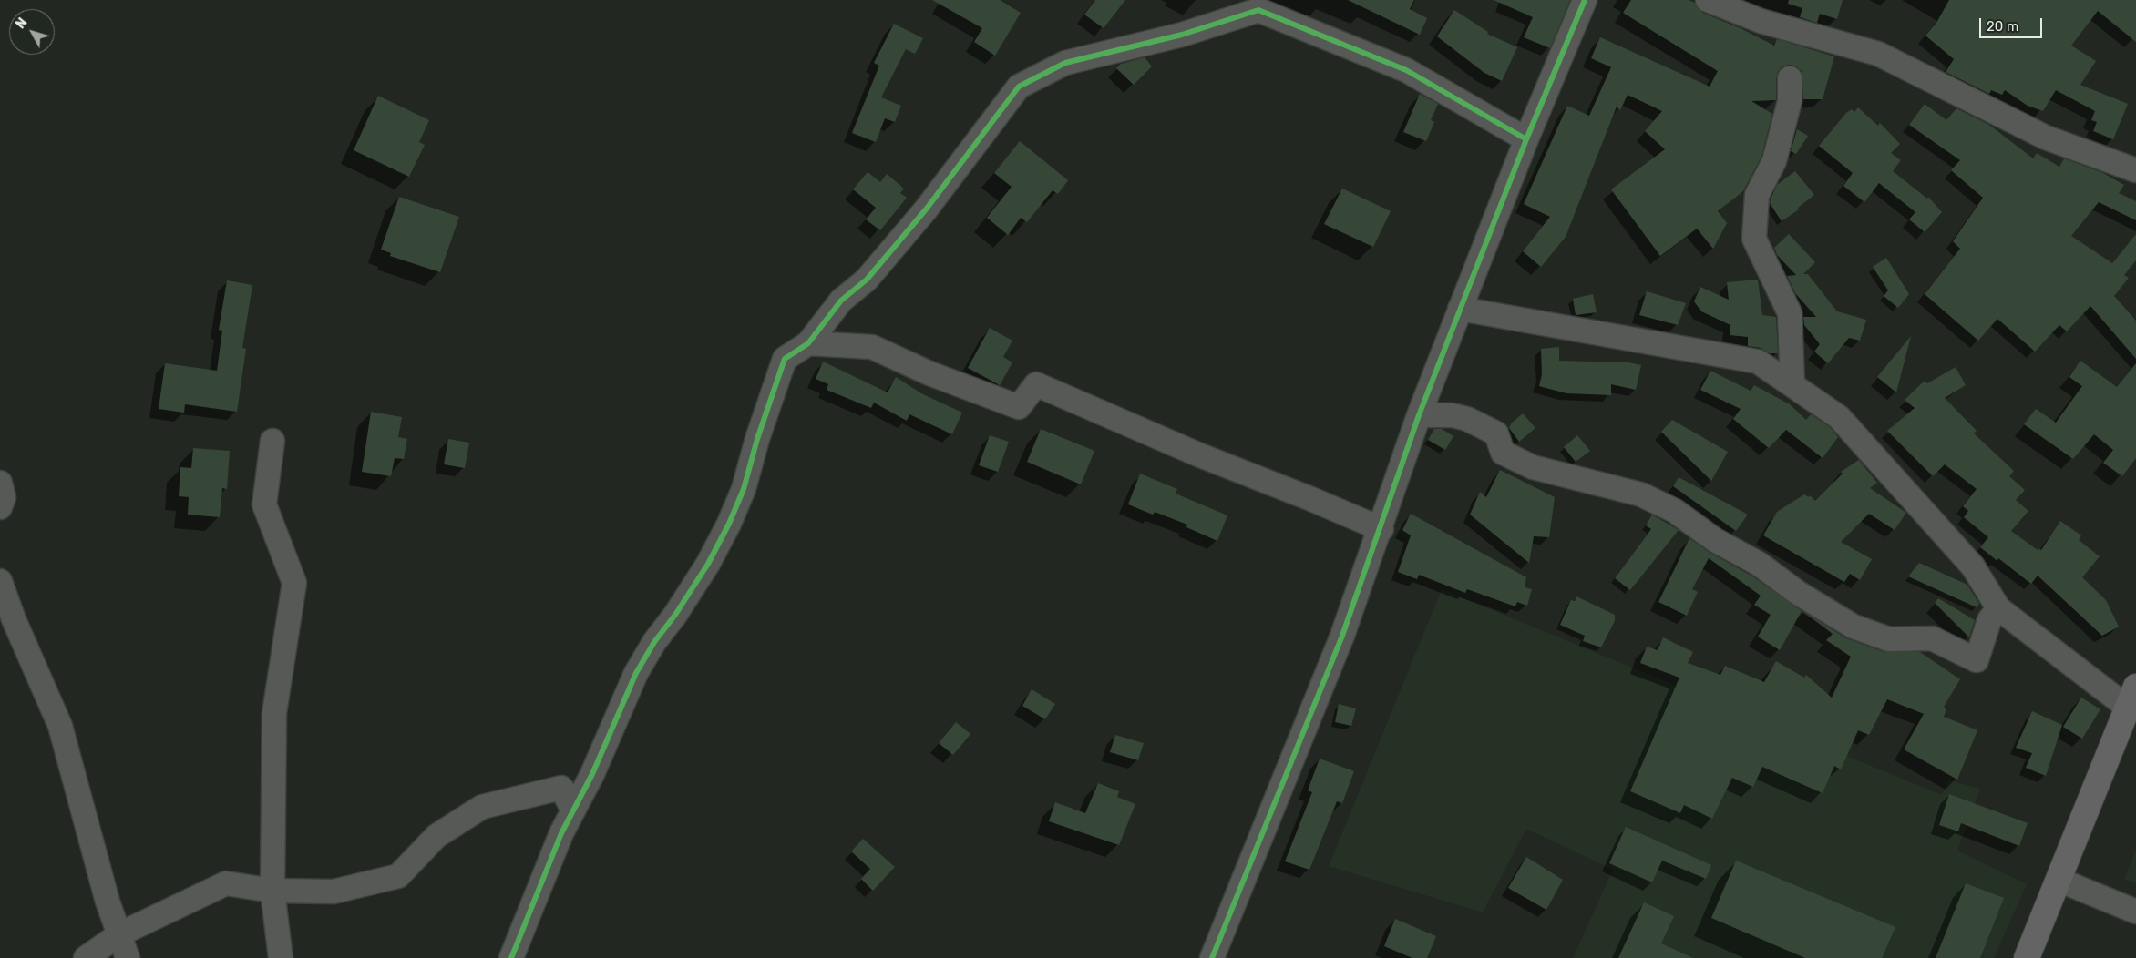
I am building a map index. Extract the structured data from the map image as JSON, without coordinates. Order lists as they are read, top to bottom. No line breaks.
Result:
{"scale_bar":"20 m","north":"top left"}
